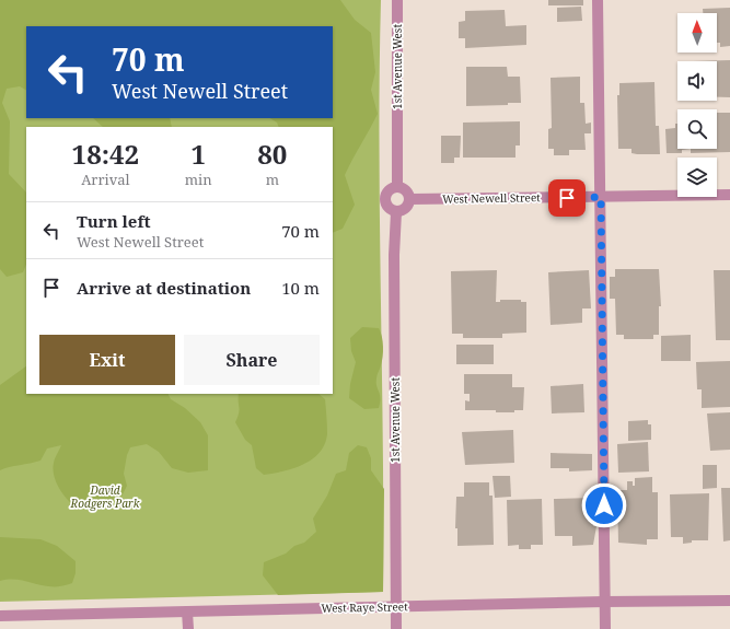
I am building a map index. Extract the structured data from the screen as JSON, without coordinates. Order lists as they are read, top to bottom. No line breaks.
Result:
{"streets":{"street":["1st Avenue West","West Newell Street","West Raye Street"]},"crossings":[["1st Avenue West","West Newell Street"],["1st Avenue West","West Raye Street"]],"parks":["David Rodgers Park"],"north":"top","page":{"turn":["70 m","West Newell Street"],"eta":["18:42","Arrival","1","min","80","m"],"list":[{"name":"Turn left","note":"West Newell Street","value":"70 m"},{"name":"Arrive at destination","value":"10 m"}],"buttons":["Exit","Share"]}}
